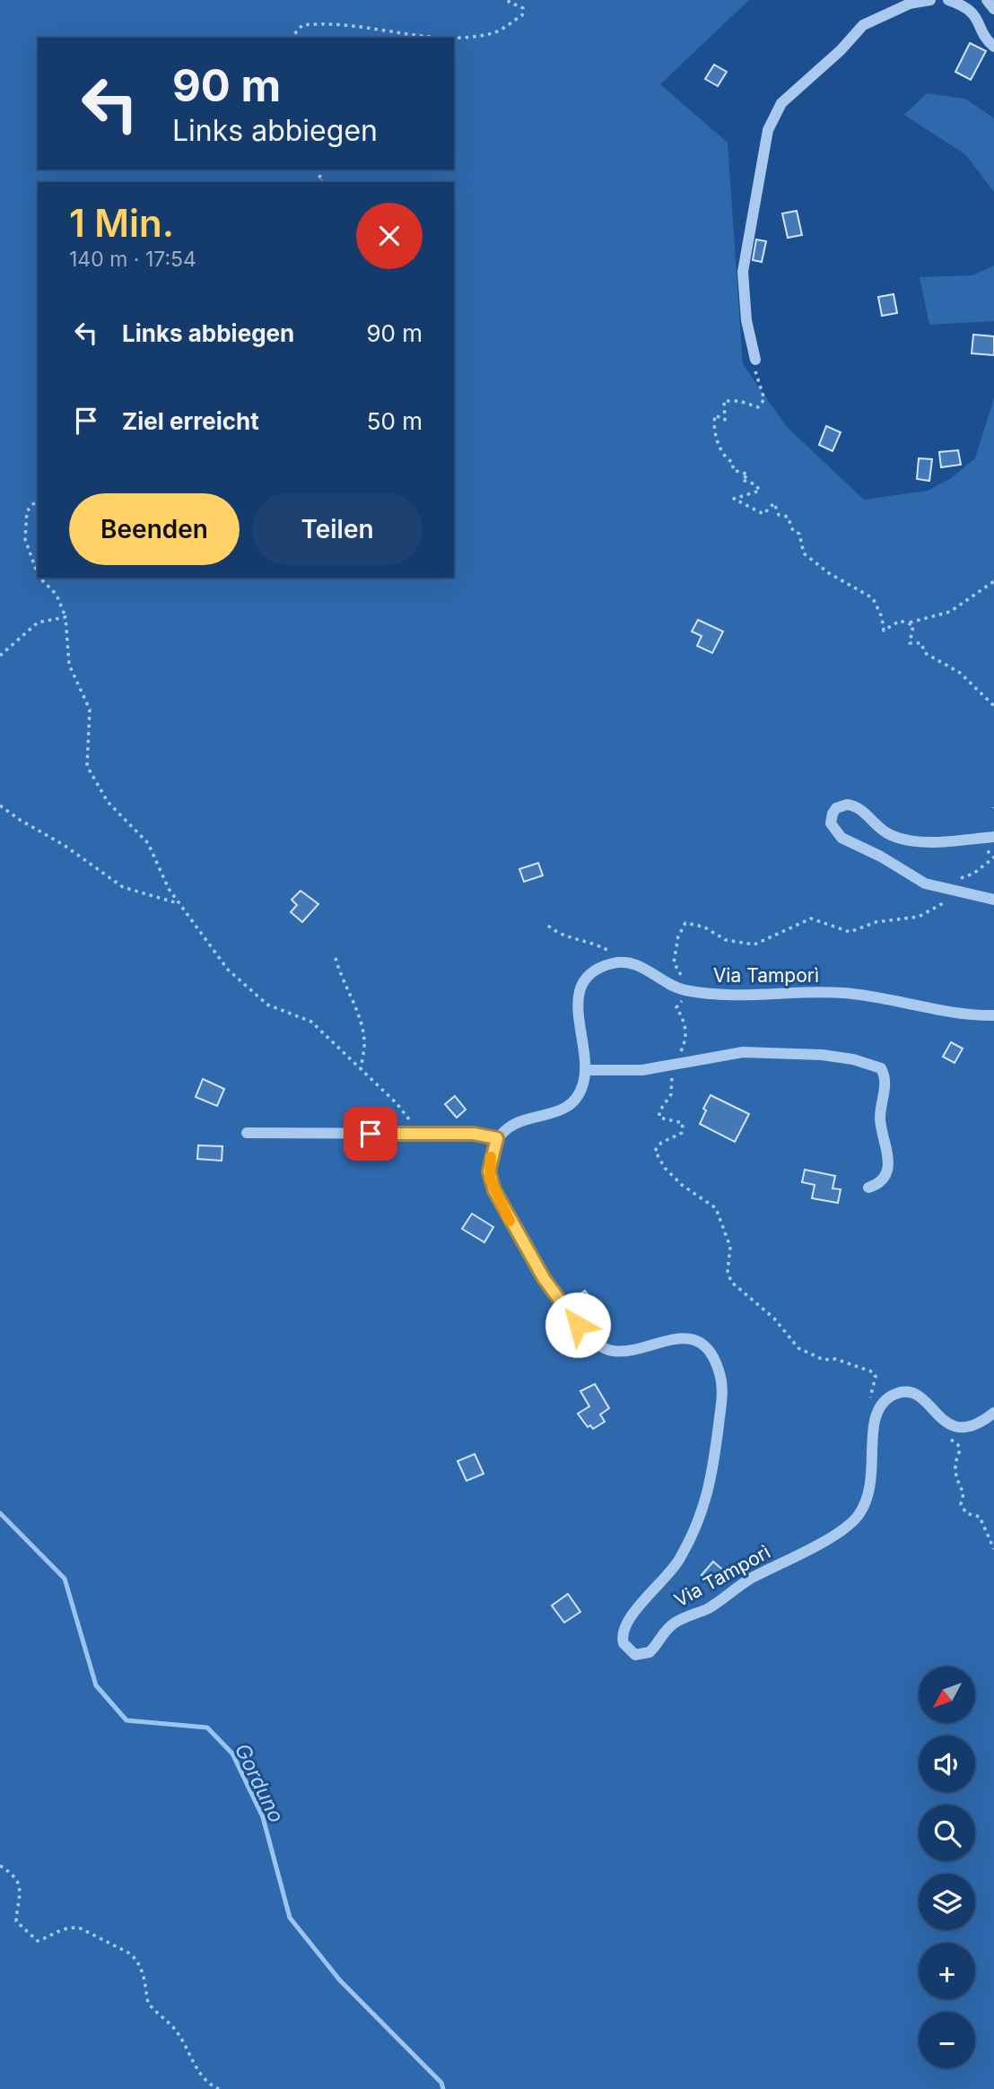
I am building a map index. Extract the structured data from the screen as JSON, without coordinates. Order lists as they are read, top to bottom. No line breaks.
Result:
{"streets":{"street":["Via Tamporì"]},"water":["Gorduno"],"north":"bottom left","page":{"turn":["90 m","Links abbiegen"],"heading":["1 Min.","140 m · 17:54"],"list":[{"name":"Links abbiegen","value":"90 m"},{"name":"Ziel erreicht","value":"50 m"}],"buttons":["Beenden","Teilen"],"map_buttons":["+","−"]}}
